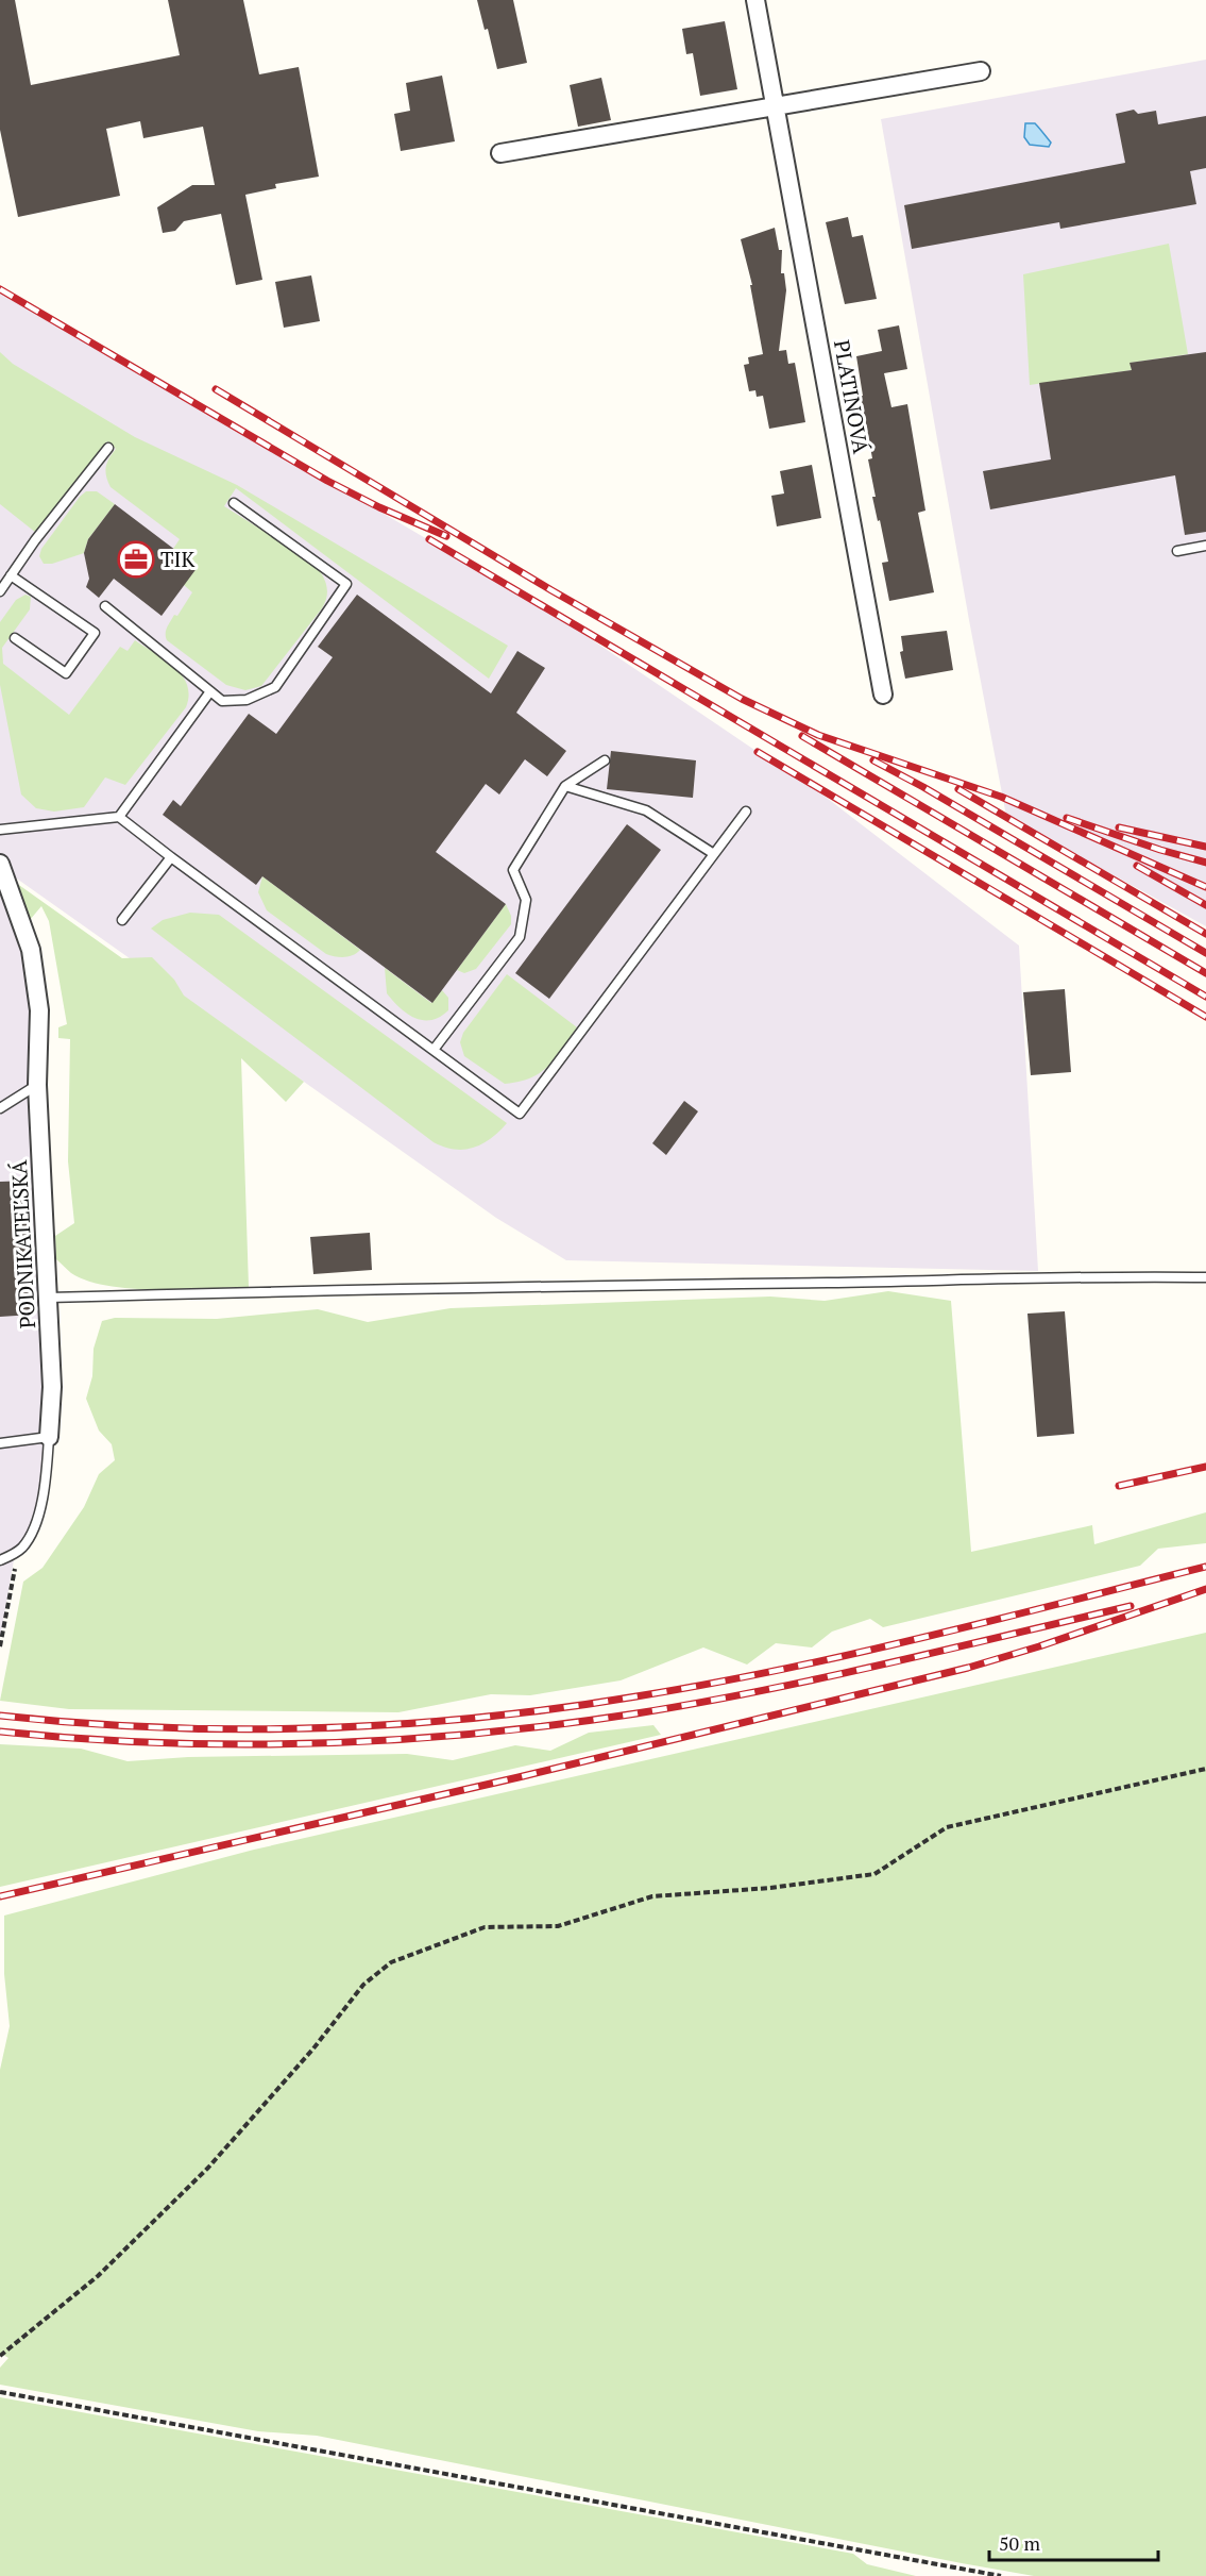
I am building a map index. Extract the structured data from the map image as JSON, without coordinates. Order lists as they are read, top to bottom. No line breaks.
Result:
{"streets":{"street":["PLATINOVÁ","PODNIKATEĽSKÁ"]},"places":{"office":["TIK"]},"scale_bar":"50 m"}
